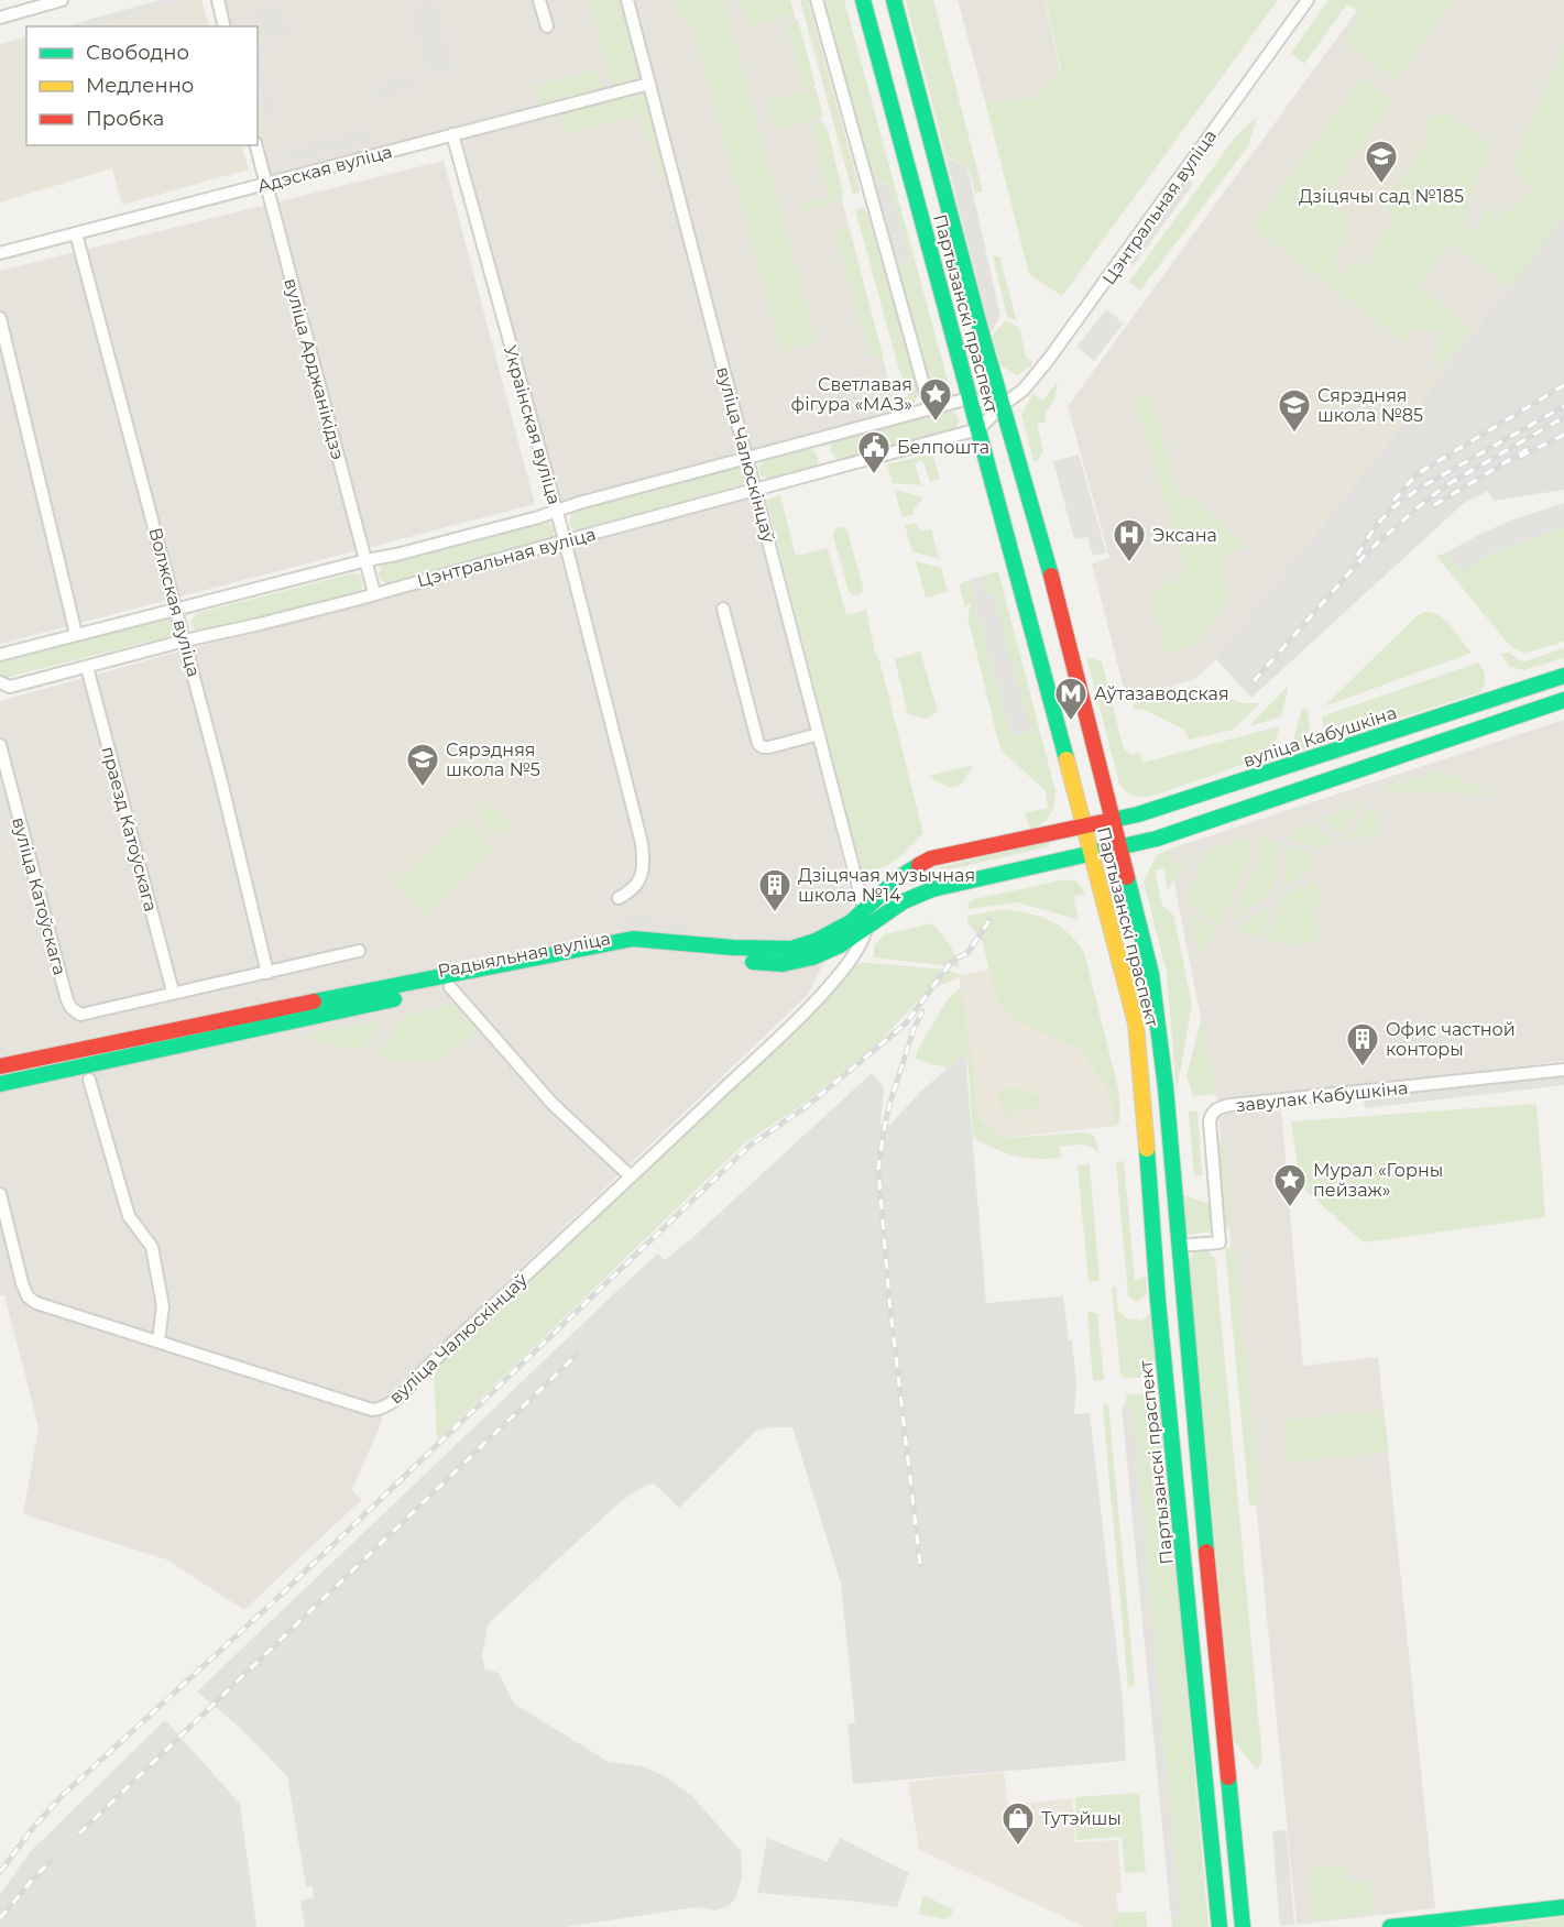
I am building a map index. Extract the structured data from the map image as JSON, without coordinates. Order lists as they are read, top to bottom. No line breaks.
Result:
{"streets":{"main road":["Партызанскі праспект","вуліца Кабушкіна","Радыяльная вуліца"],"street":["Адэская вуліца","Цэнтральная вуліца","вуліца Арджанікідзэ","Украінская вуліца","вуліца Чалюскінцаў","Волжская вуліца","праезд Катоўскага","вуліца Катоўскага","завулак Кабушкіна"]},"crossings":[["Адэская вуліца","вуліца Арджанікідзэ"],["Адэская вуліца","Украінская вуліца"],["Адэская вуліца","вуліца Чалюскінцаў"],["Адэская вуліца","Волжская вуліца"],["Цэнтральная вуліца","Партызанскі праспект"],["Цэнтральная вуліца","вуліца Арджанікідзэ"],["Цэнтральная вуліца","Украінская вуліца"],["Цэнтральная вуліца","вуліца Чалюскінцаў"],["Цэнтральная вуліца","Волжская вуліца"],["Цэнтральная вуліца","праезд Катоўскага"],["Партызанскі праспект","вуліца Кабушкіна"],["Партызанскі праспект","Радыяльная вуліца"],["Партызанскі праспект","завулак Кабушкіна"],["вуліца Чалюскінцаў","Радыяльная вуліца"],["вуліца Кабушкіна","Радыяльная вуліца"],["праезд Катоўскага","вуліца Катоўскага"]],"places":{"school or university":["Дзіцячы сад №185","Сярэдняя школа №85","Сярэдняя школа №5"],"place":["Светлавая фігура «МАЗ»","Мурал «Горны пейзаж»"],"public building":["Белпошта"],"hospital":["Эксана"],"metro station":["Аўтазаводская"],"building":["Дзіцячая музычная школа №14","Офис частной конторы"],"shop":["Тутэйшы"]},"legend":["Свободно","Медленно","Пробка"]}
